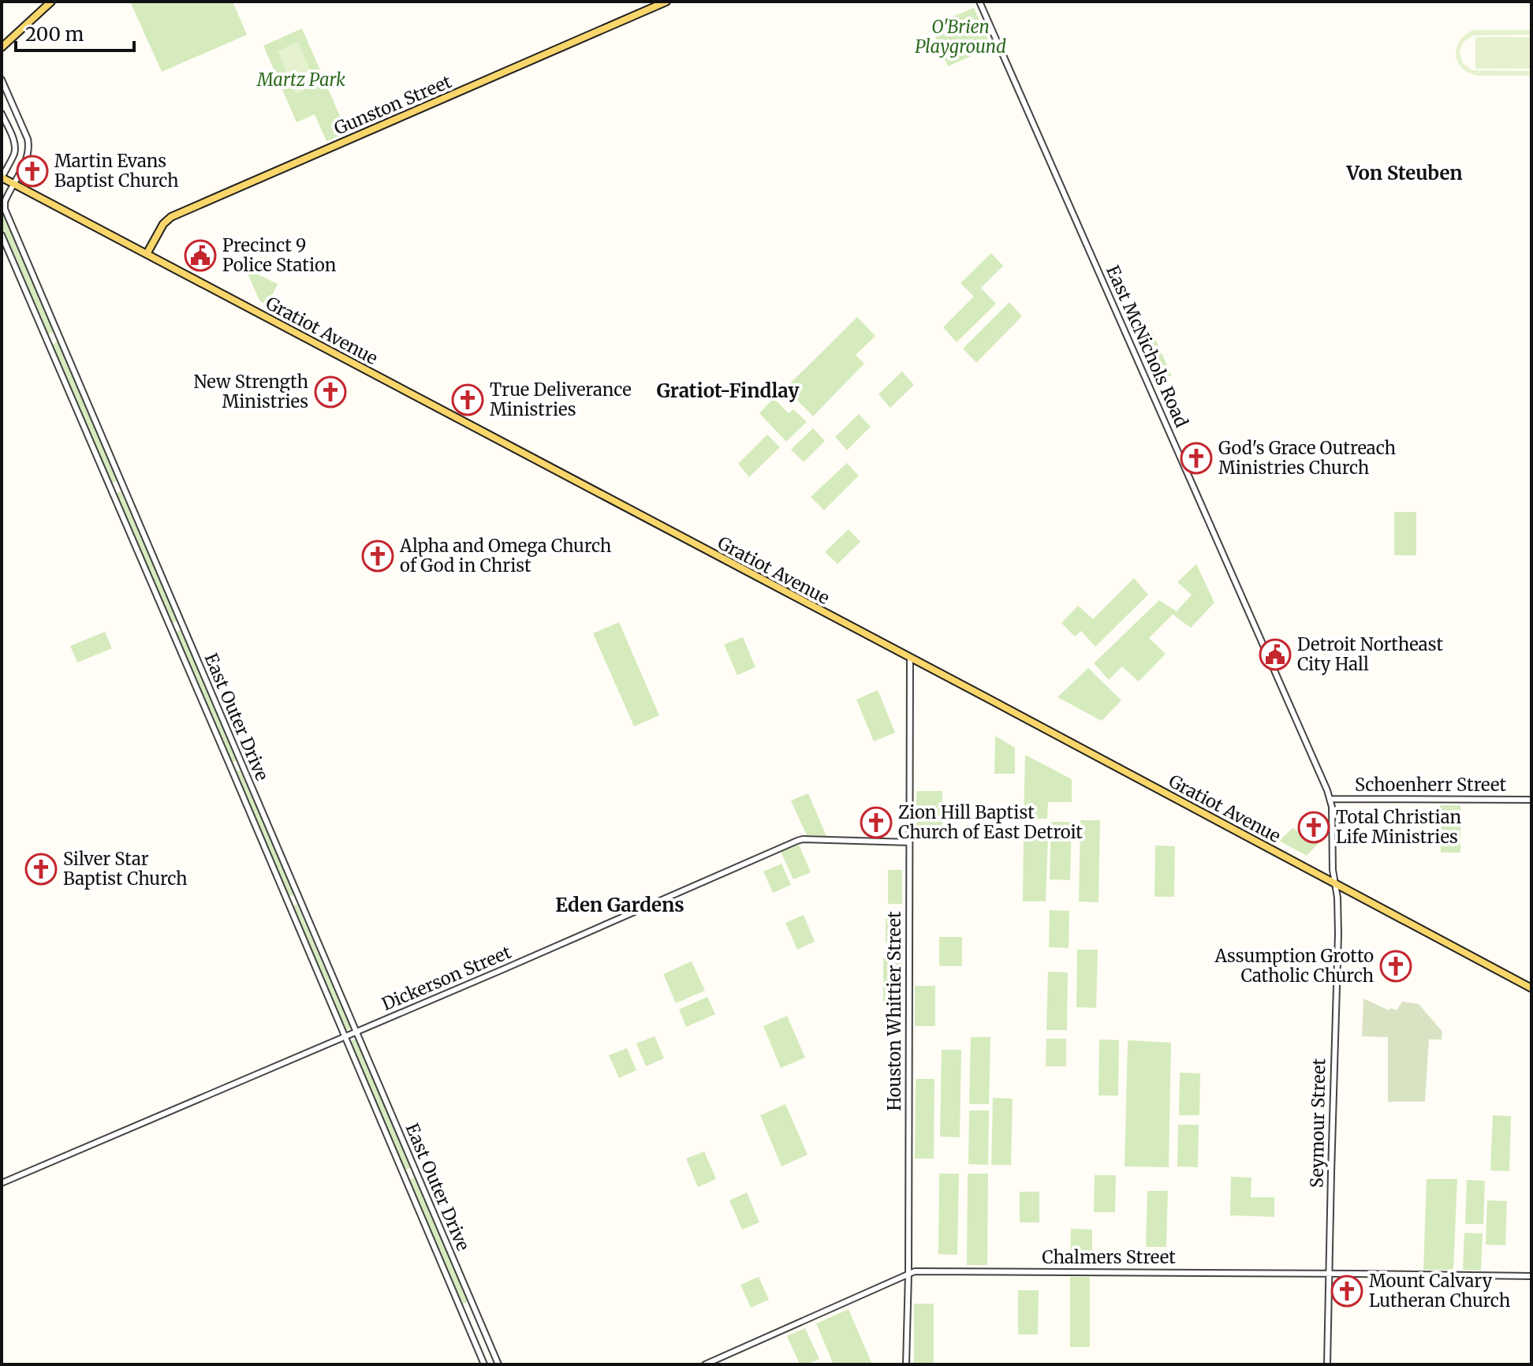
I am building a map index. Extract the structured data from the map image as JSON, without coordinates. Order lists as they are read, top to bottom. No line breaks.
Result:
{"streets":{"main road":["Gunston Street","Gratiot Avenue"],"street":["East McNichols Road","East Outer Drive","Schoenherr Street","Dickerson Street","Houston Whittier Street","Seymour Street","Chalmers Street"]},"crossings":[["Gunston Street","Gratiot Avenue"],["Gratiot Avenue","East McNichols Road"],["Gratiot Avenue","East Outer Drive"],["Gratiot Avenue","Houston Whittier Street"],["Gratiot Avenue","Seymour Street"],["East McNichols Road","Schoenherr Street"],["East McNichols Road","Seymour Street"],["East Outer Drive","Dickerson Street"],["Dickerson Street","Houston Whittier Street"],["Houston Whittier Street","Chalmers Street"],["Seymour Street","Chalmers Street"]],"districts":["Von Steuben","Gratiot-Findlay","Eden Gardens"],"parks":["O'Brien Playground","Martz Park"],"places":{"church":["Martin Evans Baptist Church","New Strength Ministries","True Deliverance Ministries","God's Grace Outreach Ministries Church","Alpha and Omega Church of God in Christ","Zion Hill Baptist Church of East Detroit","Total Christian Life Ministries","Silver Star Baptist Church","Assumption Grotto Catholic Church","Mount Calvary Lutheran Church"],"public building":["Precinct 9 Police Station","Detroit Northeast City Hall"]},"scale_bar":"200 m"}
